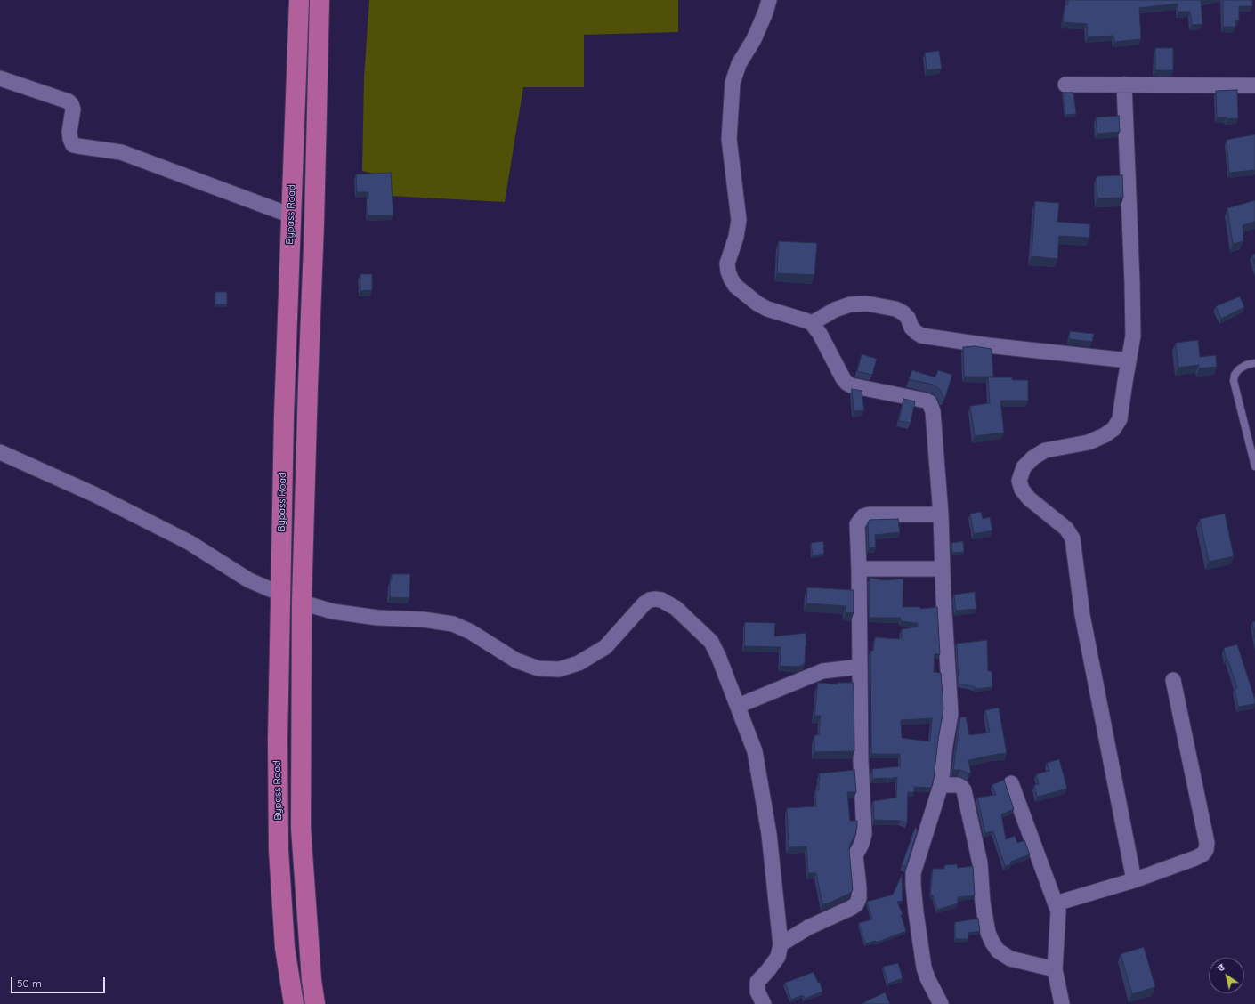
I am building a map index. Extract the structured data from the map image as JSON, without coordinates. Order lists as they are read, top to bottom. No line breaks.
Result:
{"streets":{"main road":["Bypass Road"]},"scale_bar":"50 m","north":"top left"}
